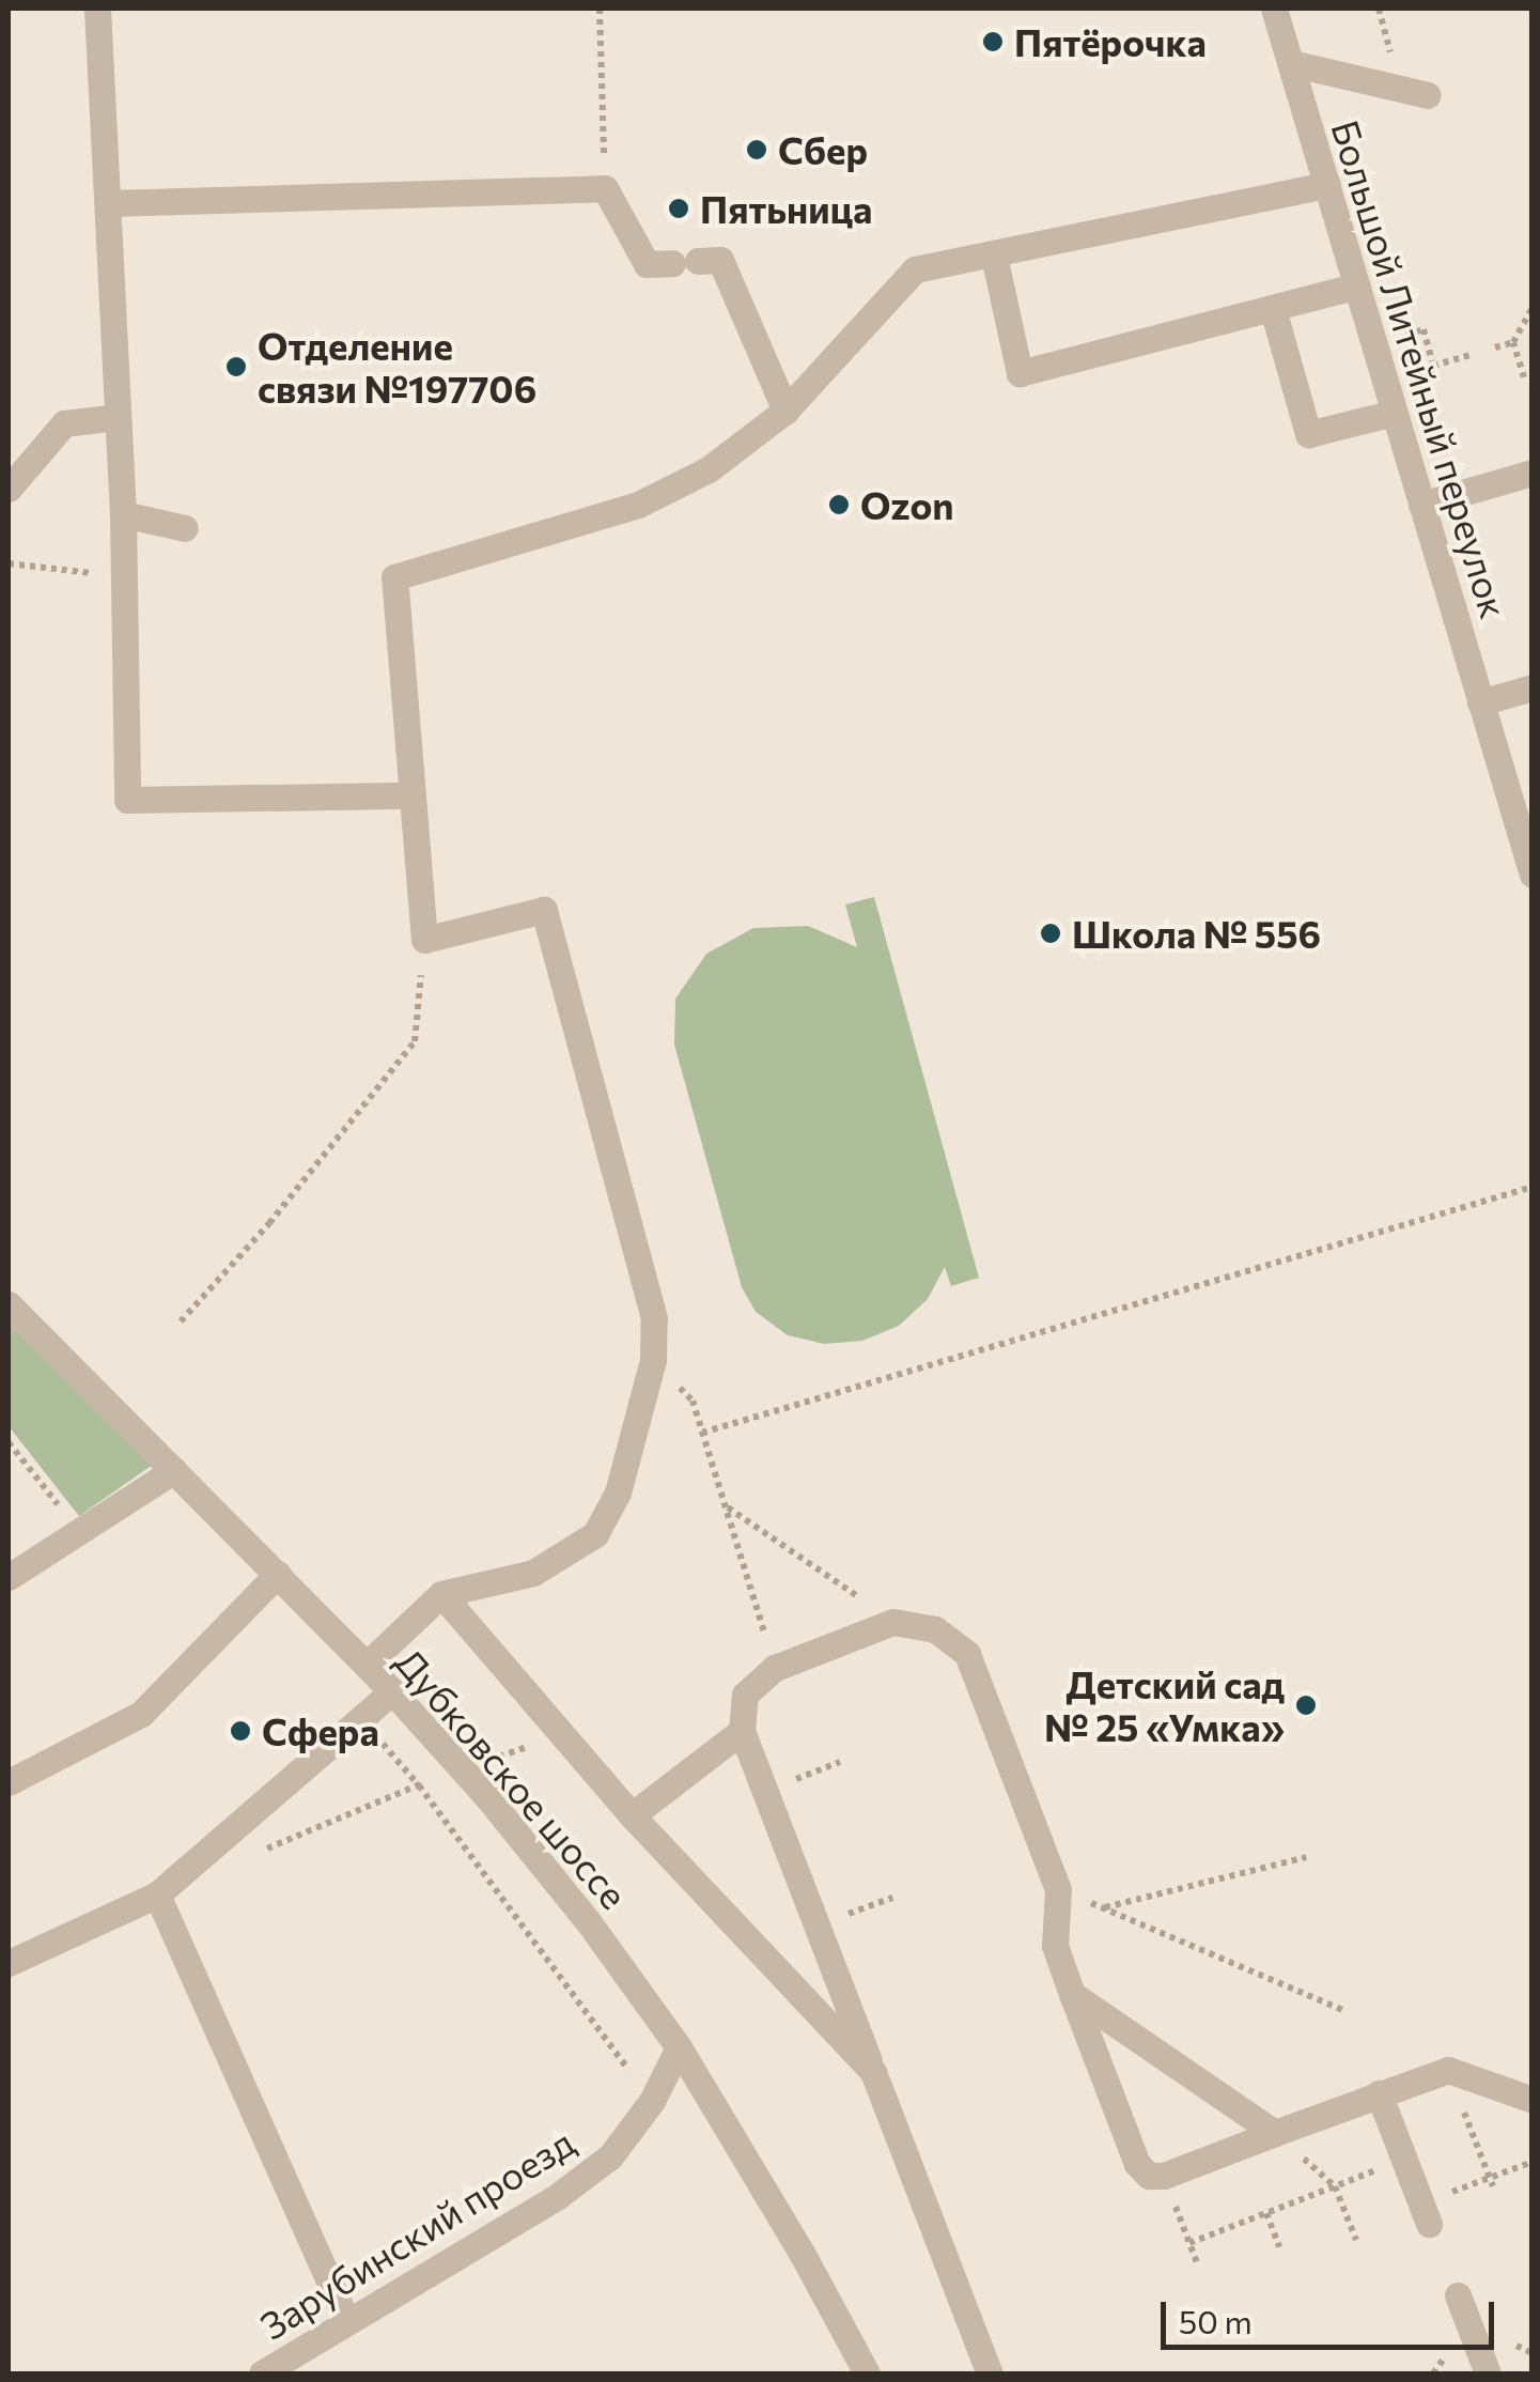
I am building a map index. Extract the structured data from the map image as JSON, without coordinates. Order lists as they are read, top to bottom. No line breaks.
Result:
{"streets":{"street":["Большой Литейный переулок","Дубковское шоссе","Зарубинский проезд"]},"crossings":[["Дубковское шоссе","Зарубинский проезд"]],"places":["Пятёрочка","Сбер","Пятьница","Отделение связи №197706","Ozon","Школа № 556","Детский сад № 25 «Умка»","Сфера"],"scale_bar":"50 m"}
